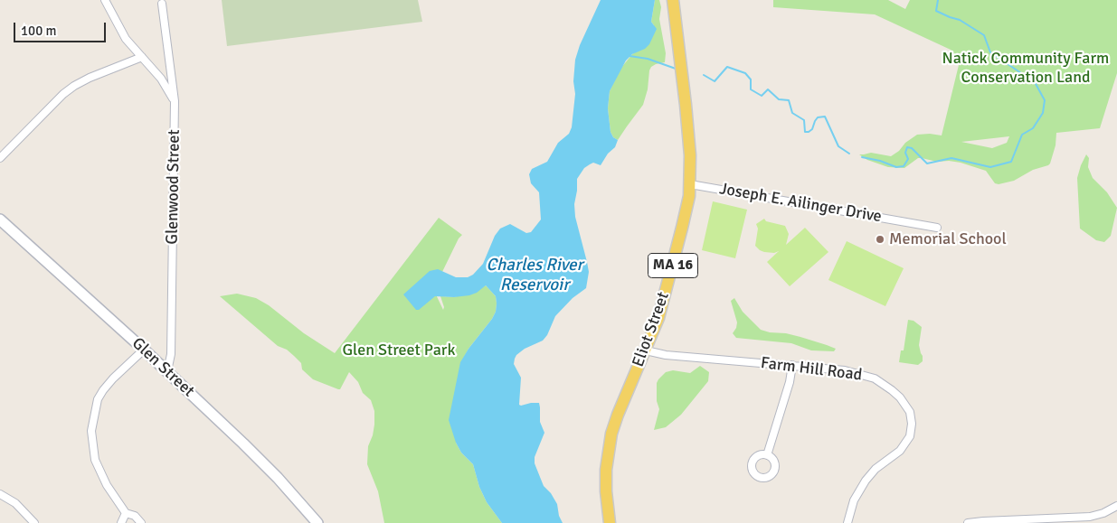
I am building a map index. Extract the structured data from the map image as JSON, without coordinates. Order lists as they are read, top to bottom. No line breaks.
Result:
{"streets":{"main road":["MA 16","Eliot Street"],"street":["Glenwood Street","Joseph E. Ailinger Drive","Glen Street","Farm Hill Road"]},"crossings":[["Glenwood Street","Glen Street"],["Joseph E. Ailinger Drive","Eliot Street"],["Eliot Street","Farm Hill Road"]],"water":["Charles River Reservoir"],"parks":["Natick Community Farm Conservation Land","Glen Street Park"],"places":["Memorial School"],"scale_bar":"100 m"}
